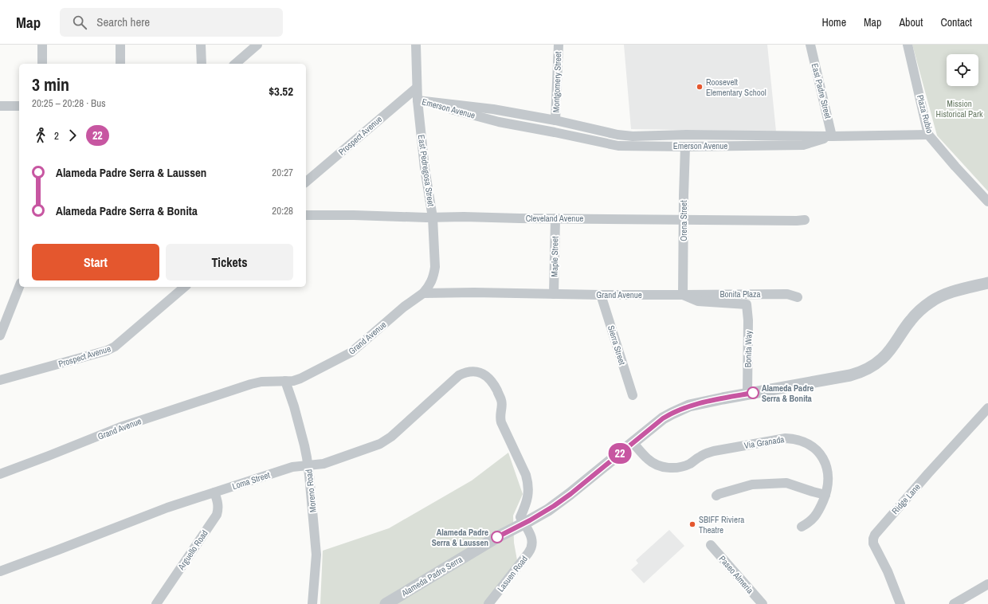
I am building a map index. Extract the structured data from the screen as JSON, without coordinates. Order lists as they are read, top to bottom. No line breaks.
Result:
{"streets":{"street":["Montgomery Street","East Padre Street","Emerson Avenue","Plaza Rubio","Prospect Avenue","East Pedregosa Street","Cleveland Avenue","Orena Street","Maple Street","Bonita Plaza","Grand Avenue","Sierra Street","Bonita Way","Via Granada","Loma Street","Moreno Road","Ridge Lane","Arguello Road","Lasuen Road","Paseo Almeria","Alameda Padre Serra"]},"crossings":[["Montgomery Street","Emerson Avenue"],["East Padre Street","Emerson Avenue"],["Emerson Avenue","Plaza Rubio"],["Emerson Avenue","East Pedregosa Street"],["Emerson Avenue","Orena Street"],["Prospect Avenue","East Pedregosa Street"],["East Pedregosa Street","Cleveland Avenue"],["East Pedregosa Street","Grand Avenue"],["Cleveland Avenue","Orena Street"],["Cleveland Avenue","Maple Street"],["Orena Street","Bonita Plaza"],["Orena Street","Grand Avenue"],["Maple Street","Grand Avenue"],["Bonita Plaza","Grand Avenue"],["Grand Avenue","Sierra Street"],["Grand Avenue","Bonita Way"],["Grand Avenue","Moreno Road"],["Bonita Way","Alameda Padre Serra"],["Via Granada","Alameda Padre Serra"],["Loma Street","Moreno Road"],["Loma Street","Arguello Road"],["Loma Street","Lasuen Road"],["Loma Street","Alameda Padre Serra"],["Lasuen Road","Alameda Padre Serra"]],"parks":["Mission Historical Park"],"places":["Roosevelt Elementary School","Alameda Padre Serra & Bonita","SBIFF Riviera Theatre","Alameda Padre Serra & Laussen"],"lines":["bus line 22"],"page":{"header":"Map","search":"Search here","nav":["Home","Map","About","Contact"],"on_map":"22","heading":["3 min","20:25 – 20:28 · Bus","$3.52"],"legs":["2","22"],"list":[{"name":"Alameda Padre Serra & Laussen","value":"20:27"},{"name":"Alameda Padre Serra & Bonita","value":"20:28"}],"buttons":["Start","Tickets"]}}
